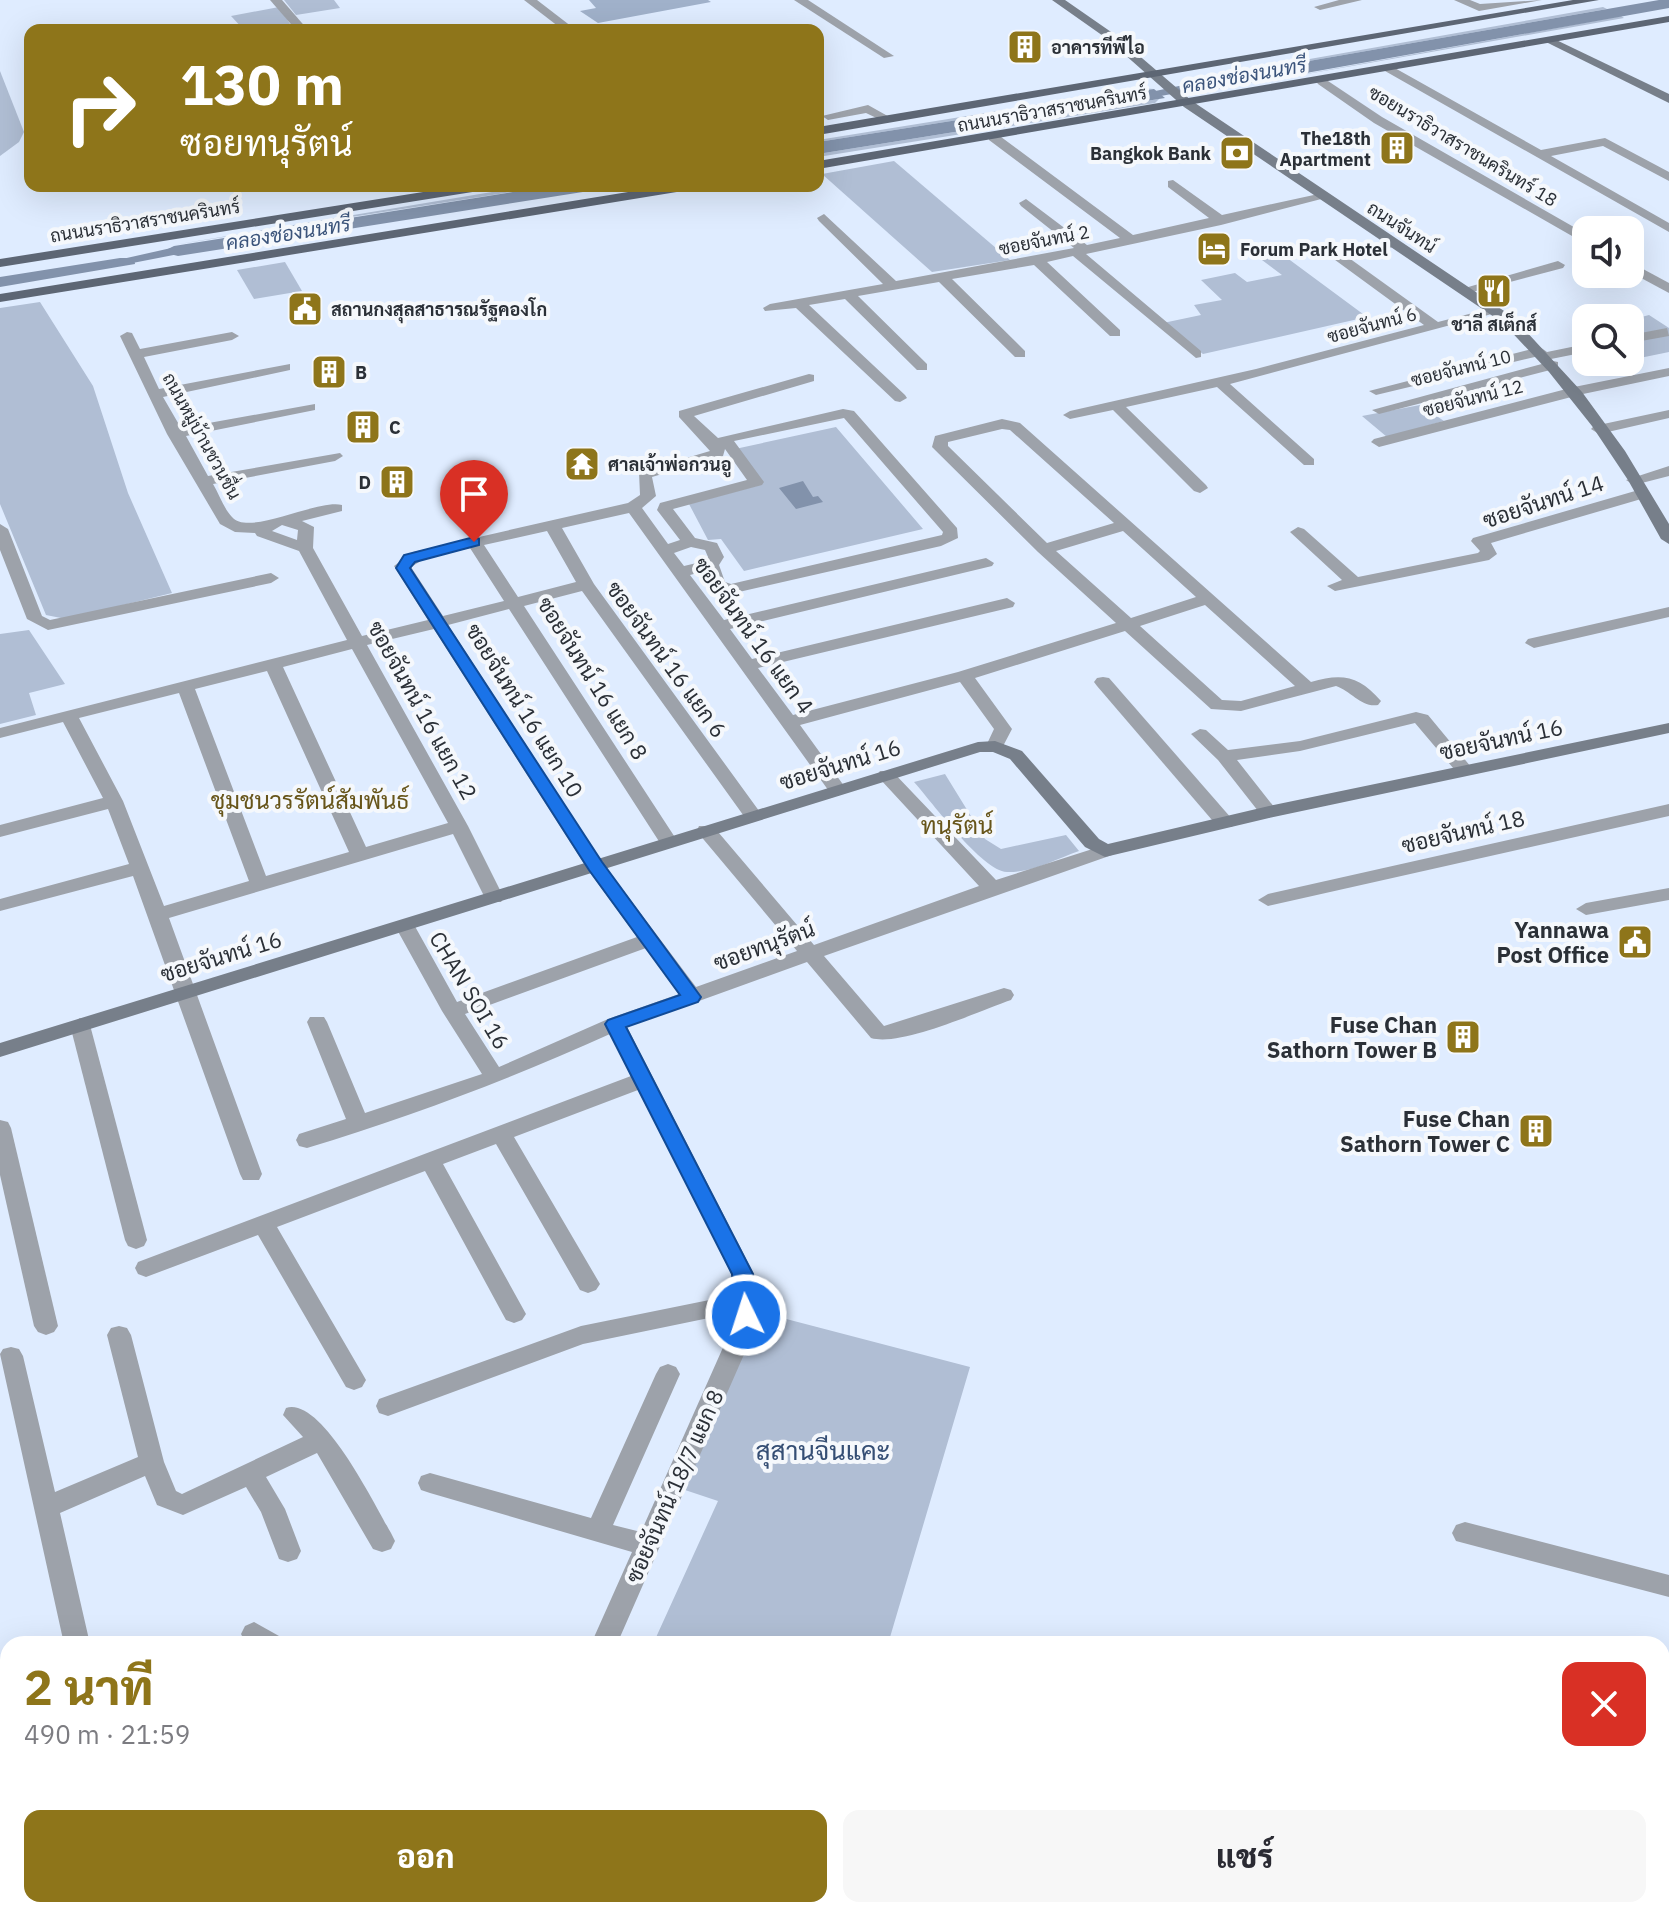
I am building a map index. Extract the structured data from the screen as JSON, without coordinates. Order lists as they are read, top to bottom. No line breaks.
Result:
{"streets":{"main road":["ถนนนราธิวาสราชนครินทร์"],"street":["ซอยนราธิวาสราชนครินทร์ 18","ถนนจันทน์","ซอยจันทน์ 2","ซอยจันทน์ 6","ซอยจันทน์ 10","ซอยจันทน์ 12","ถนนหมู่บ้านชวนชื่น","ซอยจันทน์ 14","ซอยจันทน์ 16 แยก 4","ซอยจันทน์ 16 แยก 6","ซอยจันทน์ 16 แยก 8","ซอยจันทน์ 16 แยก 12","ซอยจันทน์ 16 แยก 10","ซอยจันทน์ 16","ซอยจันทน์ 18","ซอยทนุรัตน์","CHAN SOI 16","ซอยจันทน์ 18/7 แยก 8"]},"crossings":[["ถนนนราธิวาสราชนครินทร์","ซอยนราธิวาสราชนครินทร์ 18"],["ถนนนราธิวาสราชนครินทร์","ถนนจันทน์"],["ถนนจันทน์","ซอยจันทน์ 2"],["ถนนจันทน์","ซอยจันทน์ 6"],["ถนนจันทน์","ซอยจันทน์ 10"],["ถนนจันทน์","ซอยจันทน์ 12"],["ถนนจันทน์","ซอยจันทน์ 14"],["ถนนหมู่บ้านชวนชื่น","ซอยจันทน์ 16 แยก 12"],["ซอยจันทน์ 16 แยก 4","ซอยจันทน์ 16"],["ซอยจันทน์ 16 แยก 6","ซอยจันทน์ 16"],["ซอยจันทน์ 16 แยก 8","ซอยจันทน์ 16 แยก 10"],["ซอยจันทน์ 16 แยก 8","ซอยจันทน์ 16"],["ซอยจันทน์ 16 แยก 12","ซอยจันทน์ 16"],["ซอยจันทน์ 16 แยก 10","ซอยจันทน์ 16"],["ซอยจันทน์ 16 แยก 10","ซอยทนุรัตน์"],["ซอยจันทน์ 16","ซอยทนุรัตน์"],["ซอยจันทน์ 16","CHAN SOI 16"],["ซอยทนุรัตน์","CHAN SOI 16"],["ซอยทนุรัตน์","ซอยจันทน์ 18/7 แยก 8"]],"districts":["ชุมชนวรรัตน์สัมพันธ์","ทนุรัตน์"],"water":["คลองช่องนนทรี"],"parks":["สุสานจีนแคะ"],"places":{"building":["อาคารทีพีไอ","The18th Apartment","B","C","D","Fuse Chan Sathorn Tower B","Fuse Chan Sathorn Tower C"],"bank":["Bangkok Bank"],"hotel":["Forum Park Hotel"],"restaurant":["ชาลี สเต็กส์"],"public building":["สถานกงสุลสาธารณรัฐคองโก","Yannawa Post Office"],"temple":["ศาลเจ้าพ่อกวนอู"]},"page":{"turn":["130 m","ซอยทนุรัตน์"],"heading":["2 นาที","490 m · 21:59"],"buttons":["ออก","แชร์"]}}
